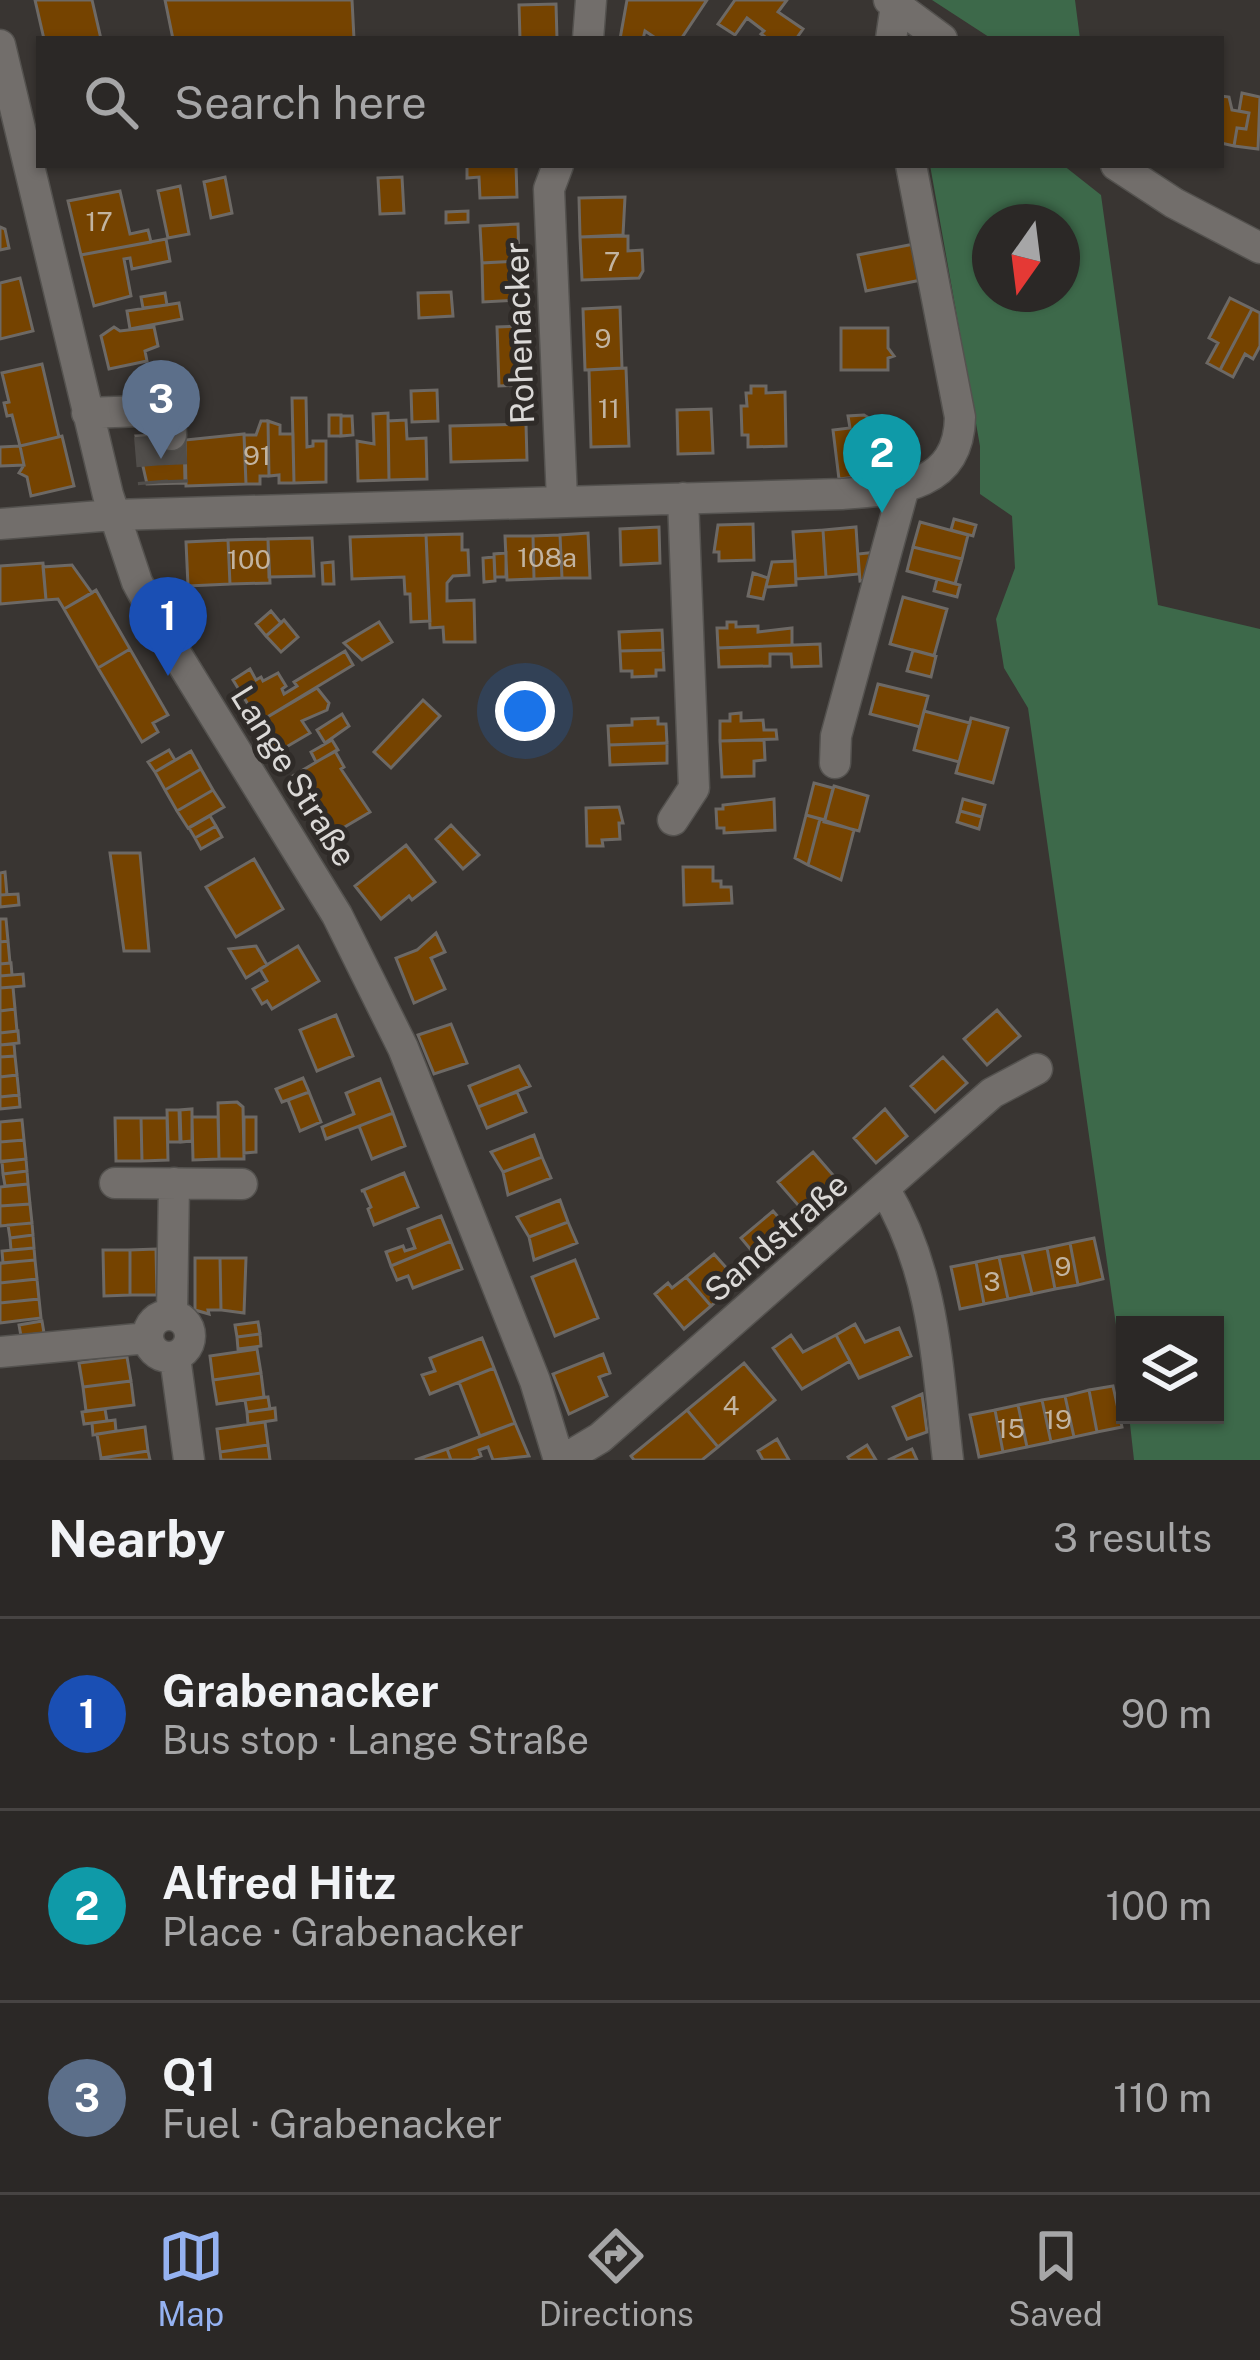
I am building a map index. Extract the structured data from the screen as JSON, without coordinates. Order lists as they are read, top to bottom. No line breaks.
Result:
{"streets":{"street":["Rohenacker","Lange Straße","Sandstraße"]},"crossings":[["Lange Straße","Sandstraße"]],"house_numbers":["17","7","9","11","91","108a","100","9","3","4","19","15"],"north":"bottom","page":{"search":"Search here","pins":["3","2","1"],"heading":["Nearby","3 results"],"list":[{"mark":"1","name":"Grabenacker","note":"Bus stop · Lange Straße","value":"90 m"},{"mark":"2","name":"Alfred Hitz","note":"Place · Grabenacker","value":"100 m"},{"mark":"3","name":"Q1","note":"Fuel · Grabenacker","value":"110 m"}],"nav":["Map","Directions","Saved"]}}
